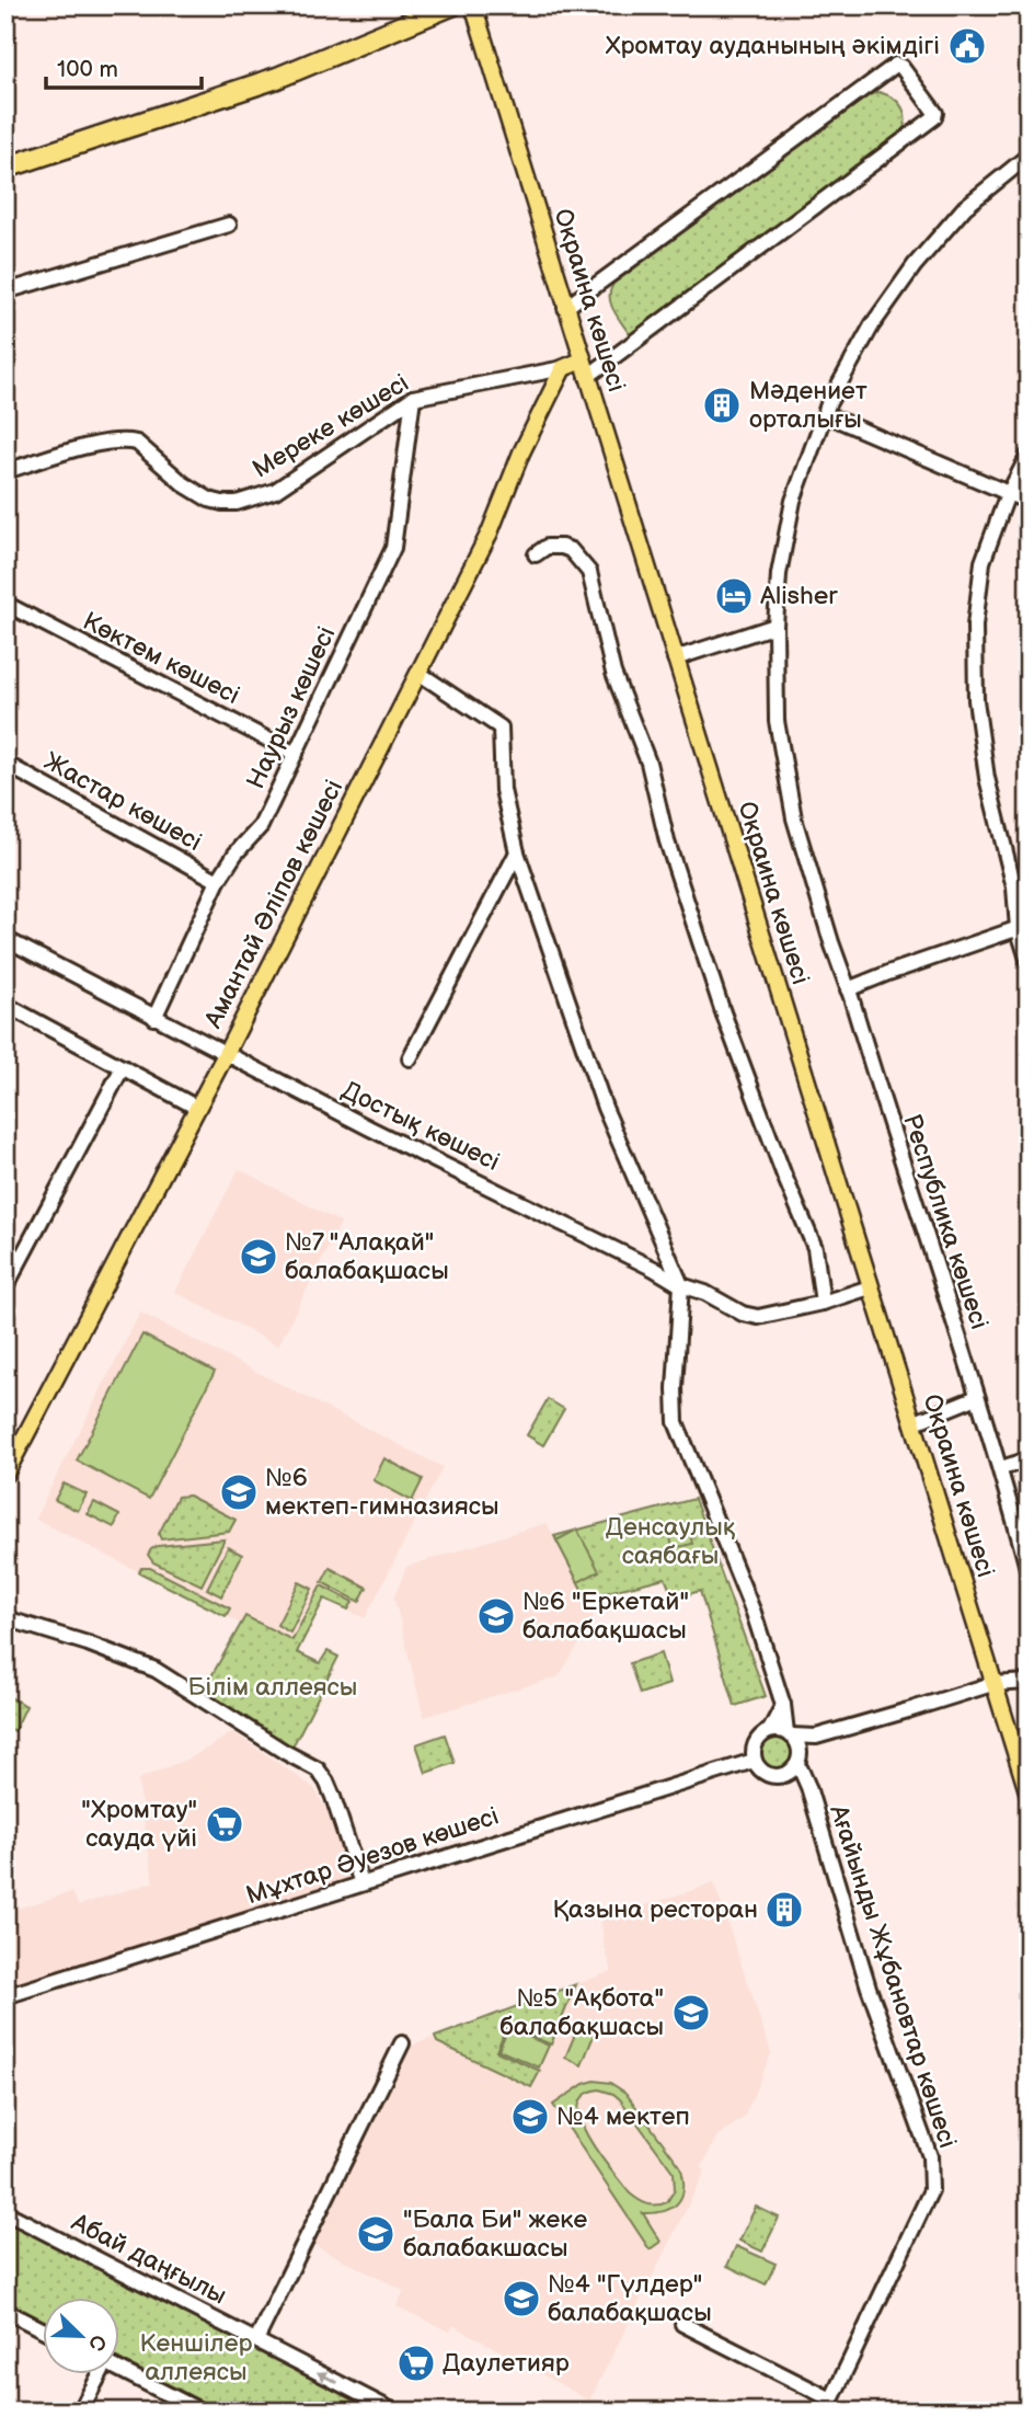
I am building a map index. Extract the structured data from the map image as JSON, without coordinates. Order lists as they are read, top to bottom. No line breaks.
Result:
{"streets":{"main road":["Окраина көшесі","Амантай Әліпов көшесі"],"street":["Мереке көшесі","Көктем көшесі","Наурыз көшесі","Жастар көшесі","Достық көшесі","Республика көшесі","Мұхтар Әуезов көшесі","Ағайынды Жұбановтар көшесі","Абай даңғылы"]},"crossings":[["Окраина көшесі","Достық көшесі"],["Мереке көшесі","Наурыз көшесі"],["Мереке көшесі","Амантай Әліпов көшесі"],["Көктем көшесі","Наурыз көшесі"],["Наурыз көшесі","Жастар көшесі"],["Наурыз көшесі","Достық көшесі"],["Амантай Әліпов көшесі","Достық көшесі"],["Мұхтар Әуезов көшесі","Ағайынды Жұбановтар көшесі"]],"one_way":["Абай даңғылы"],"parks":["Денсаулық саябағы","Білім аллеясы","Кеншілер аллеясы"],"places":{"public building":["Хромтау ауданының әкімдігі"],"building":["Мәдениет орталығы","Қазына ресторан"],"hotel":["Alisher"],"school or university":["№7 \"Алақай\" балабақшасы","№6 мектеп-гимназиясы","№6 \"Еркетай\" балабақшасы","№5 \"Ақбота\" балабақшасы","№4 мектеп","\"Бала Би\" жеке балабакшасы","№4 \"Гүлдер\" балабақшасы"],"supermarket":["\"Хромтау\" сауда үйі","Даулетияр"]},"scale_bar":"100 m","north":"bottom right"}
